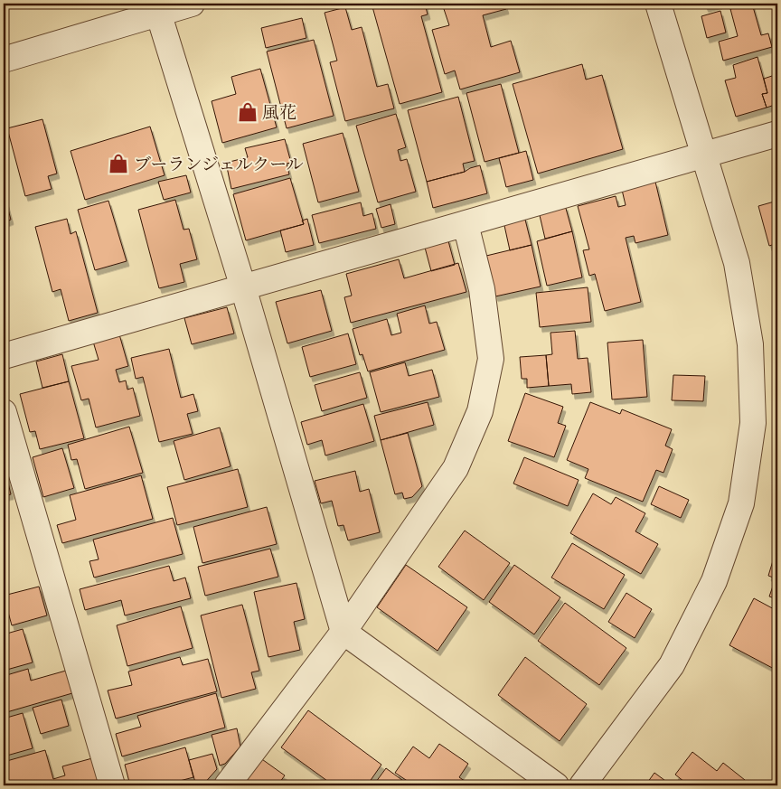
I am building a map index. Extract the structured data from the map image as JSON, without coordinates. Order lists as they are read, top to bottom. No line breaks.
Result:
{"places":{"shop":["風花","ブーランジェルクール"]}}
